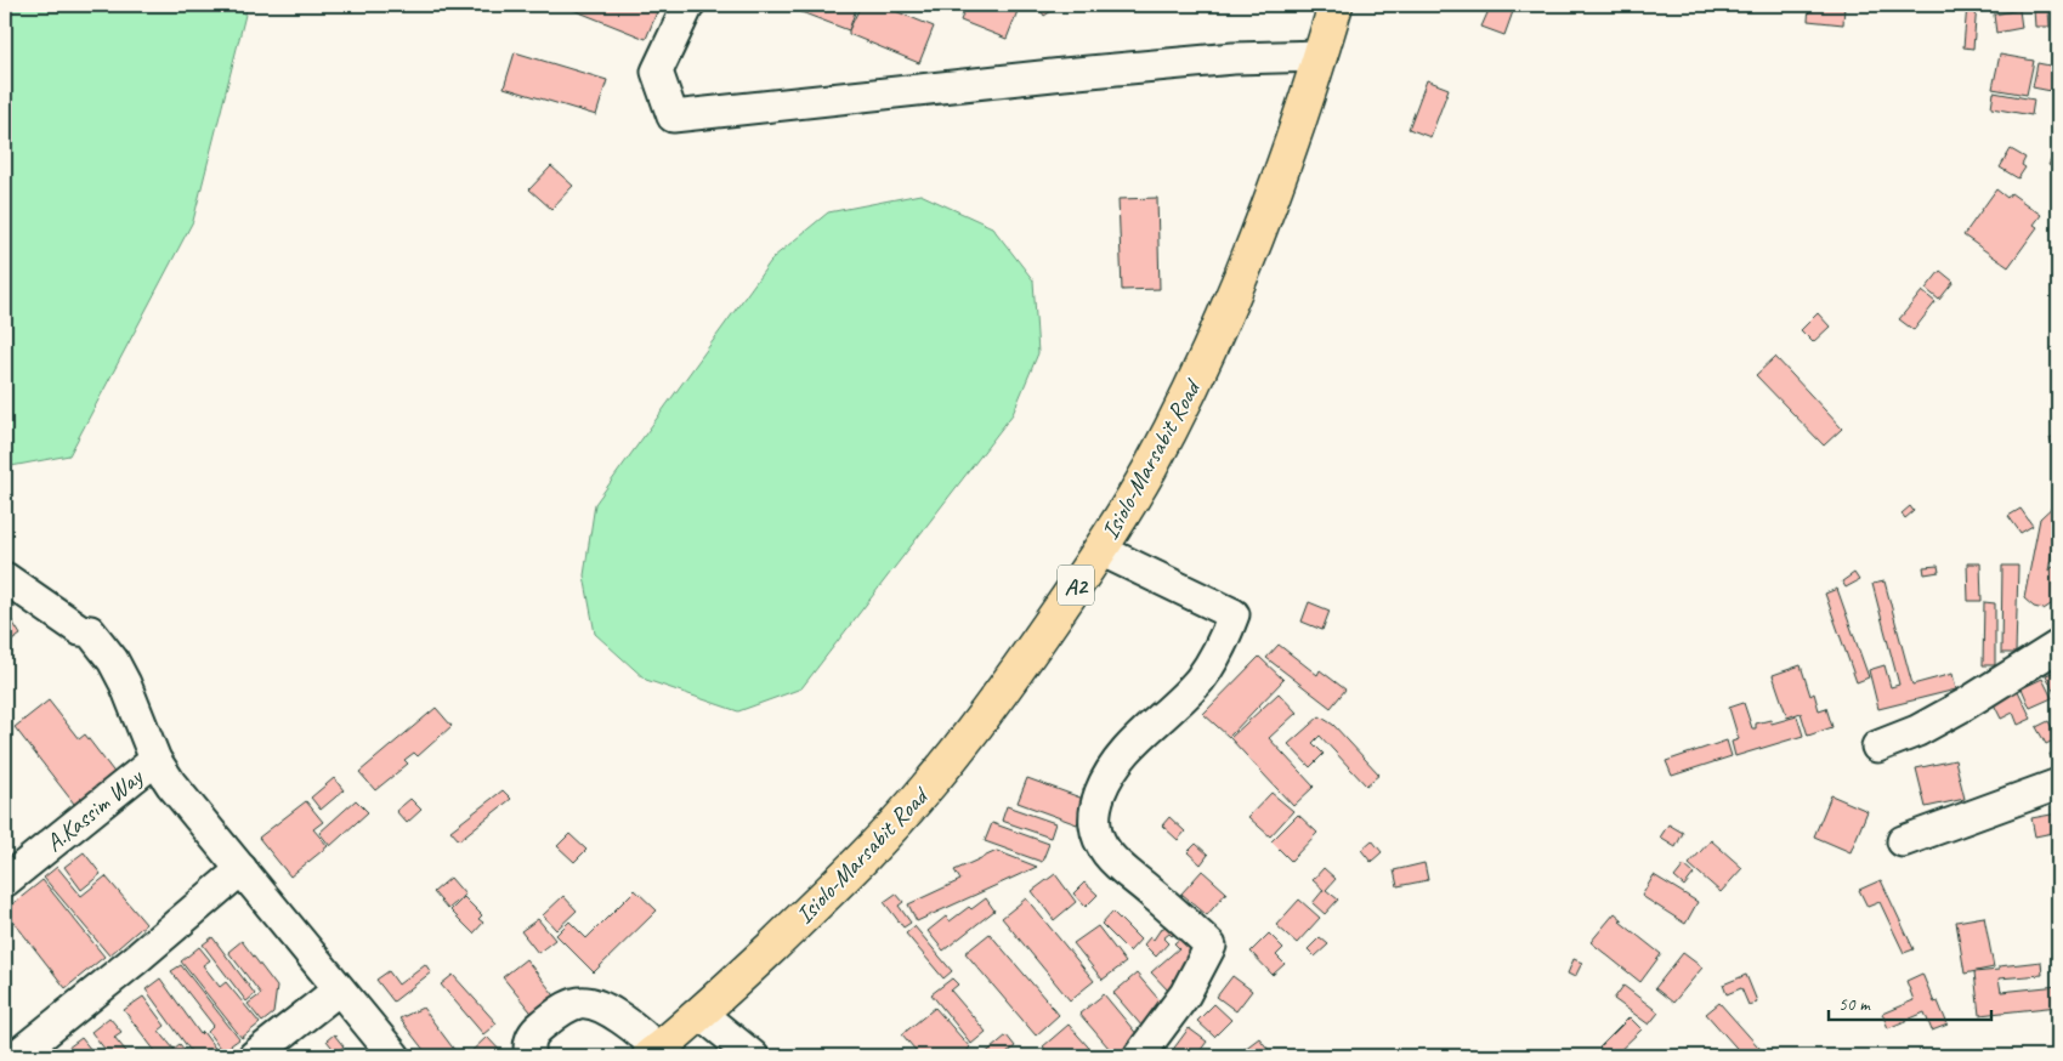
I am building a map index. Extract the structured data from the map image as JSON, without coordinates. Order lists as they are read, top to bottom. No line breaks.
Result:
{"streets":{"highway":["Isiolo-Marsabit Road","A2"],"street":["A.Kassim Way"]},"scale_bar":"50 m"}
